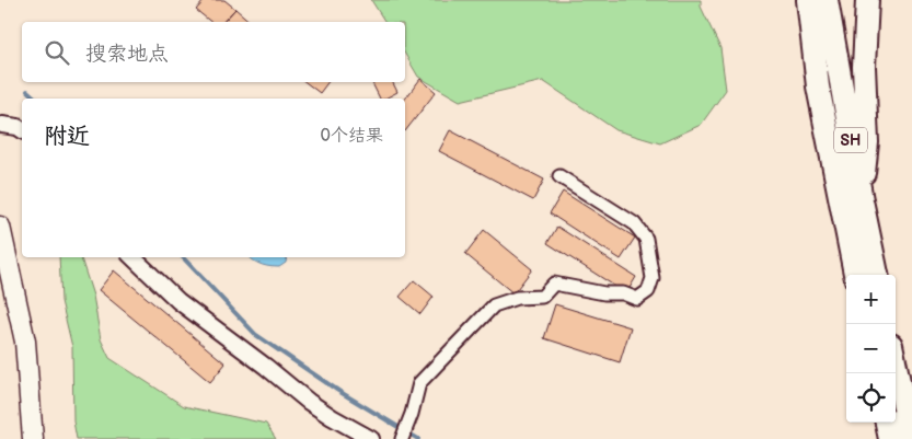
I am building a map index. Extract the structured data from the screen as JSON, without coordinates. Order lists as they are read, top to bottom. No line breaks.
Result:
{"streets":{"highway":["SH"]},"page":{"search":"搜索地点","heading":["附近","0个结果"],"map_buttons":["+","−"]}}
